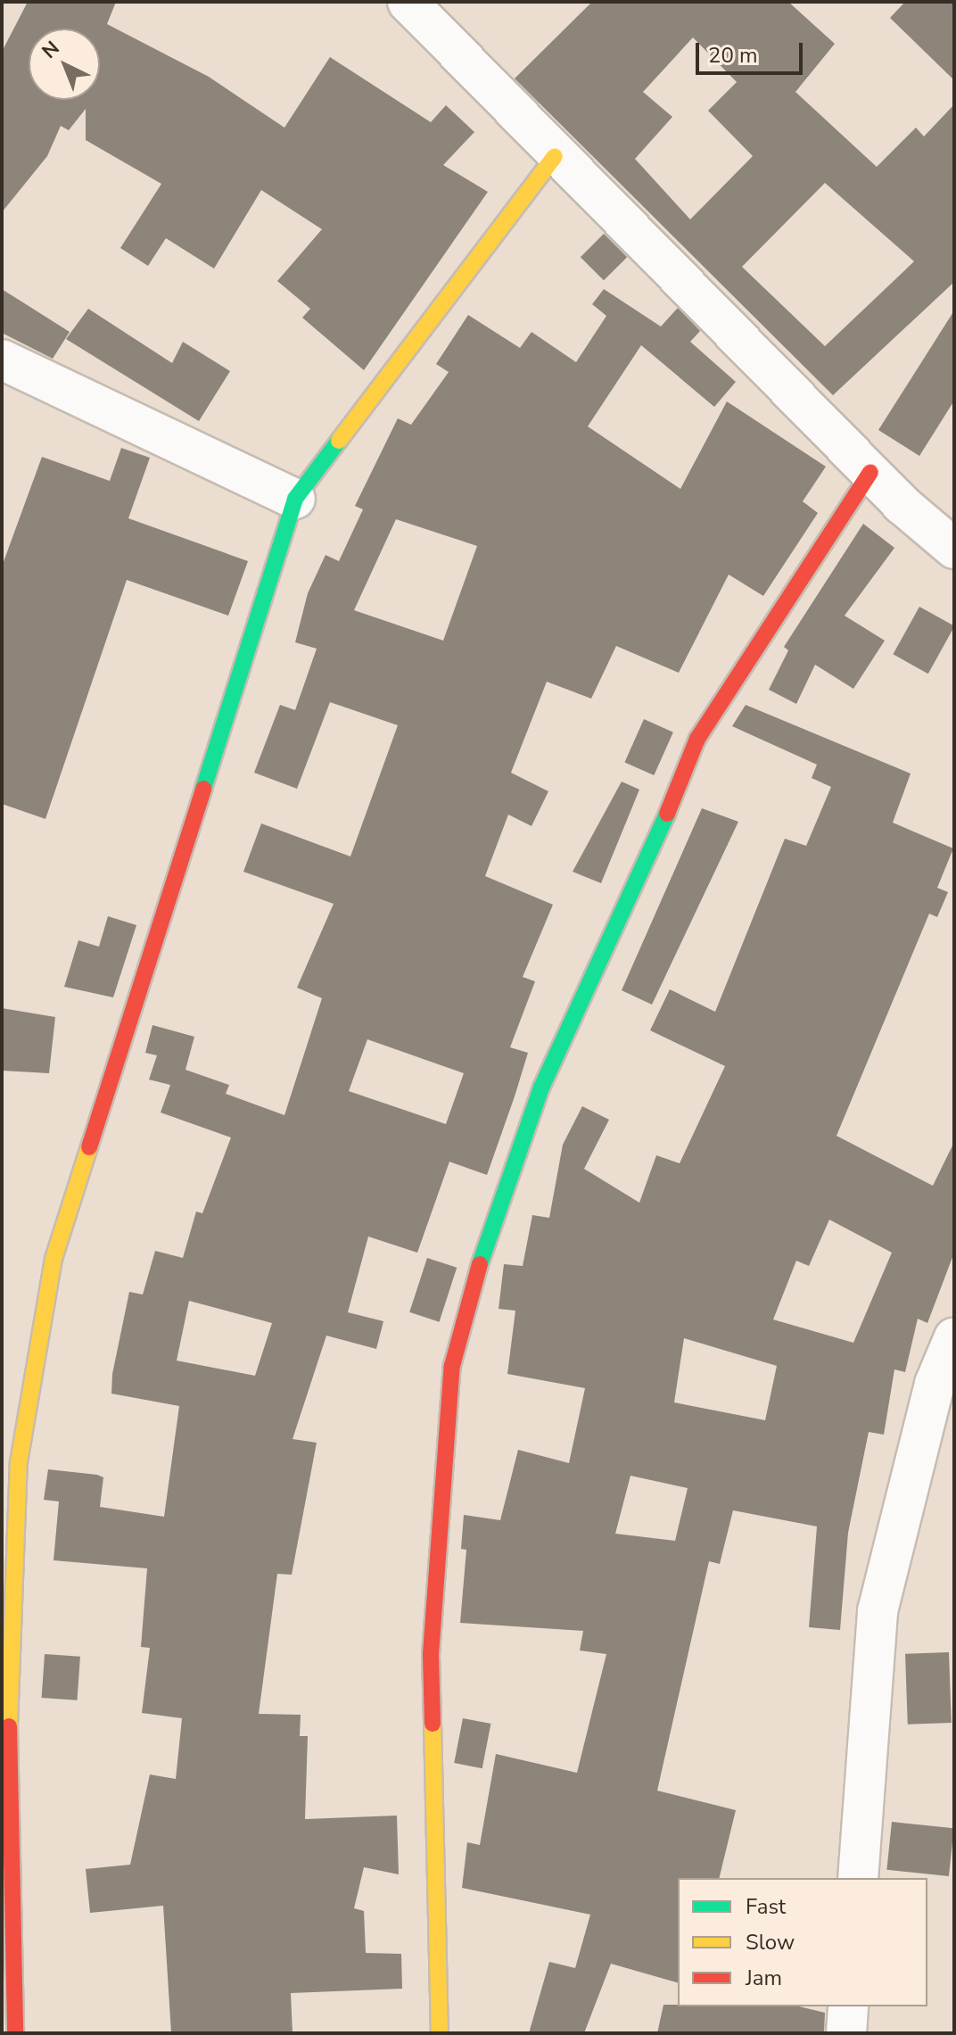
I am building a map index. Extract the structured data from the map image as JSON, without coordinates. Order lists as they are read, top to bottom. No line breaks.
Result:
{"legend":["Fast","Slow","Jam"],"scale_bar":"20 m","north":"top left"}
